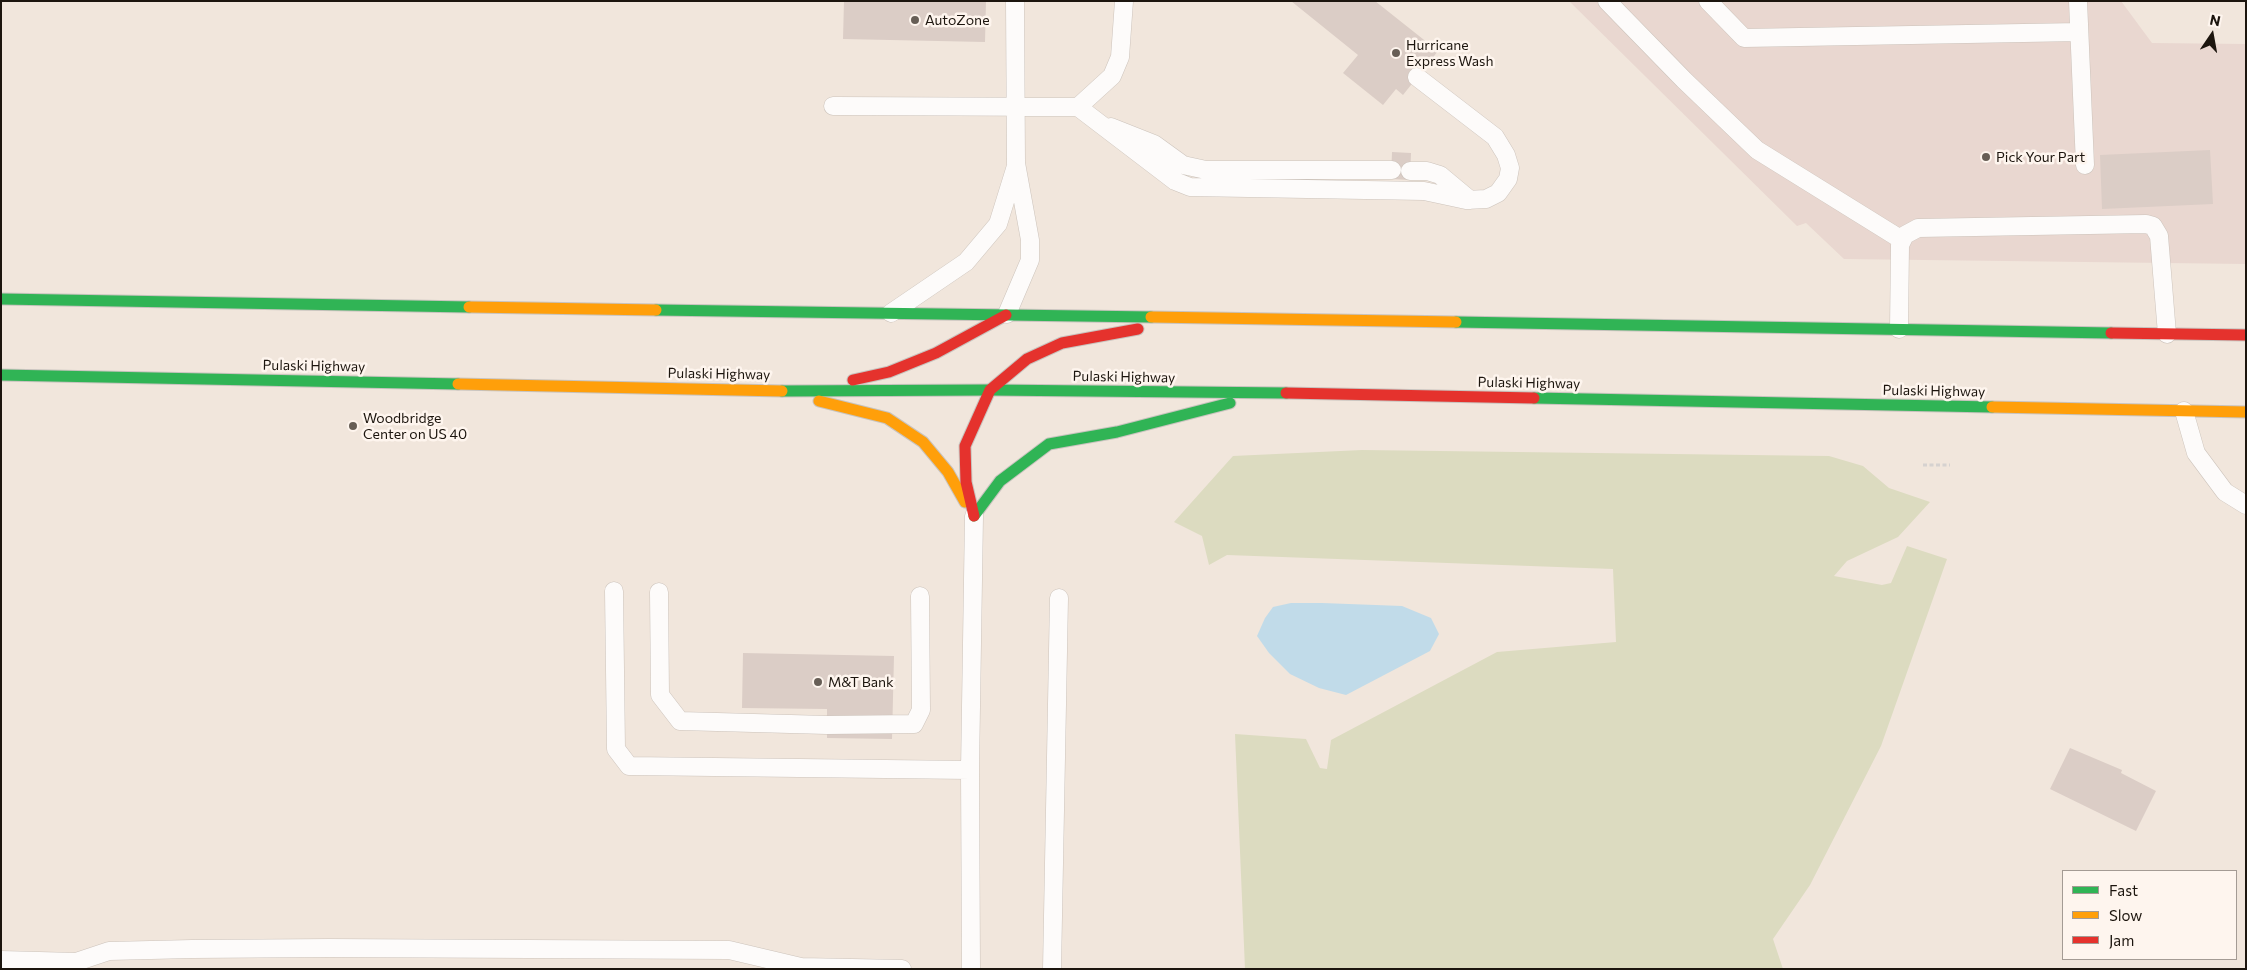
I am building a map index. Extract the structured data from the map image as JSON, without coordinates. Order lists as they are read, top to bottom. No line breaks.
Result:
{"streets":{"highway":["Pulaski Highway"]},"places":["AutoZone","Hurricane Express Wash","Pick Your Part","Woodbridge Center on US 40","M&T Bank"],"legend":["Fast","Slow","Jam"],"north":"top"}
